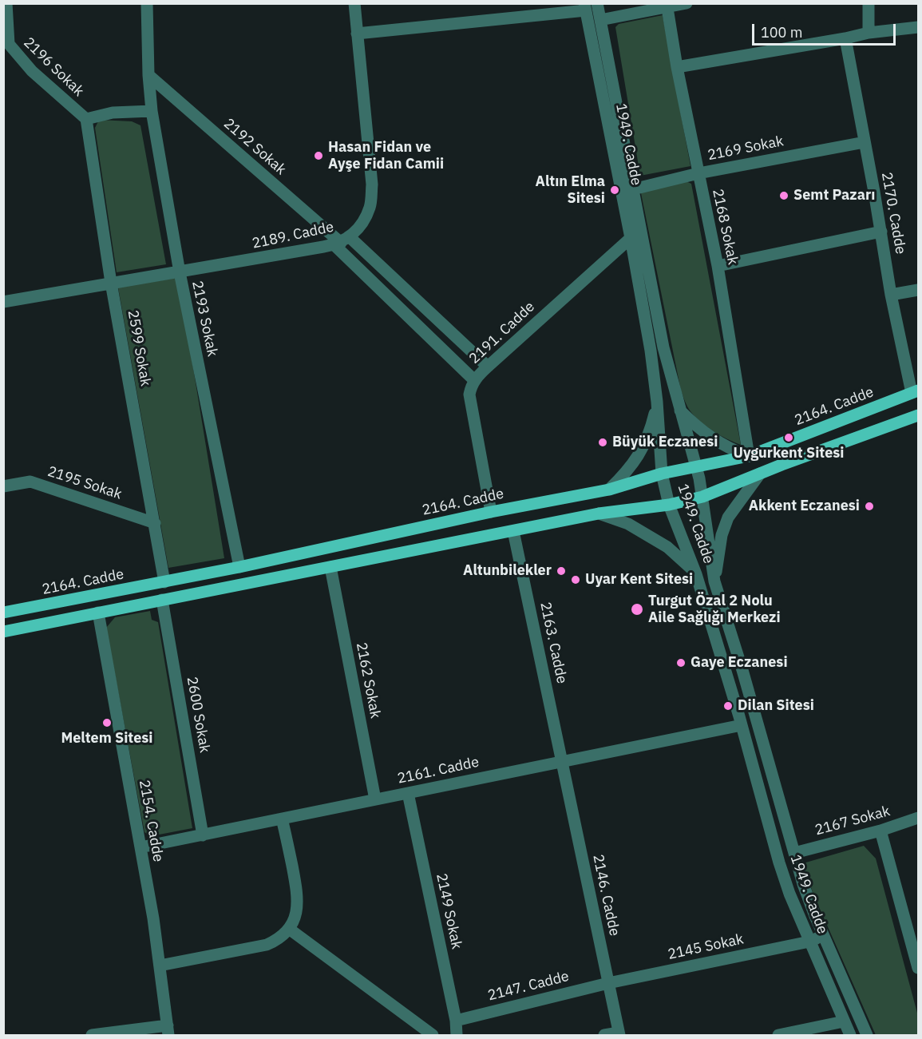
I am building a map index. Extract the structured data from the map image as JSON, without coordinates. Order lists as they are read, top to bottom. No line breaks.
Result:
{"streets":{"main road":["2164. Cadde"],"street":["2196 Sokak","1949. Cadde","2192 Sokak","2169 Sokak","2170. Cadde","2168 Sokak","2189. Cadde","2193 Sokak","2191. Cadde","2599 Sokak","2195 Sokak","2163. Cadde","2162 Sokak","2600 Sokak","2161. Cadde","2154. Cadde","2167 Sokak","2146. Cadde","2149 Sokak","2145 Sokak","2147. Cadde"]},"crossings":[["2196 Sokak","2599 Sokak"],["1949. Cadde","2169 Sokak"],["1949. Cadde","2191. Cadde"],["1949. Cadde","2164. Cadde"],["1949. Cadde","2161. Cadde"],["1949. Cadde","2167 Sokak"],["1949. Cadde","2145 Sokak"],["2192 Sokak","2189. Cadde"],["2192 Sokak","2193 Sokak"],["2192 Sokak","2191. Cadde"],["2169 Sokak","2170. Cadde"],["2169 Sokak","2168 Sokak"],["2170. Cadde","2164. Cadde"],["2168 Sokak","2164. Cadde"],["2189. Cadde","2193 Sokak"],["2189. Cadde","2599 Sokak"],["2193 Sokak","2164. Cadde"],["2191. Cadde","2164. Cadde"],["2599 Sokak","2164. Cadde"],["2599 Sokak","2195 Sokak"],["2163. Cadde","2161. Cadde"],["2163. Cadde","2146. Cadde"],["2162 Sokak","2161. Cadde"],["2600 Sokak","2161. Cadde"],["2161. Cadde","2154. Cadde"],["2161. Cadde","2146. Cadde"],["2161. Cadde","2149 Sokak"],["2146. Cadde","2145 Sokak"],["2146. Cadde","2147. Cadde"],["2149 Sokak","2147. Cadde"],["2145 Sokak","2147. Cadde"]],"places":["Hasan Fidan ve Ayşe Fidan Camii","Altın Elma Sitesi","Semt Pazarı","Uygurkent Sitesi","Büyük Eczanesi","Akkent Eczanesi","Altunbilekler","Uyar Kent Sitesi","Turgut Özal 2 Nolu Aile Sağlığı Merkezi","Gaye Eczanesi","Dilan Sitesi","Meltem Sitesi"],"scale_bar":"100 m"}
